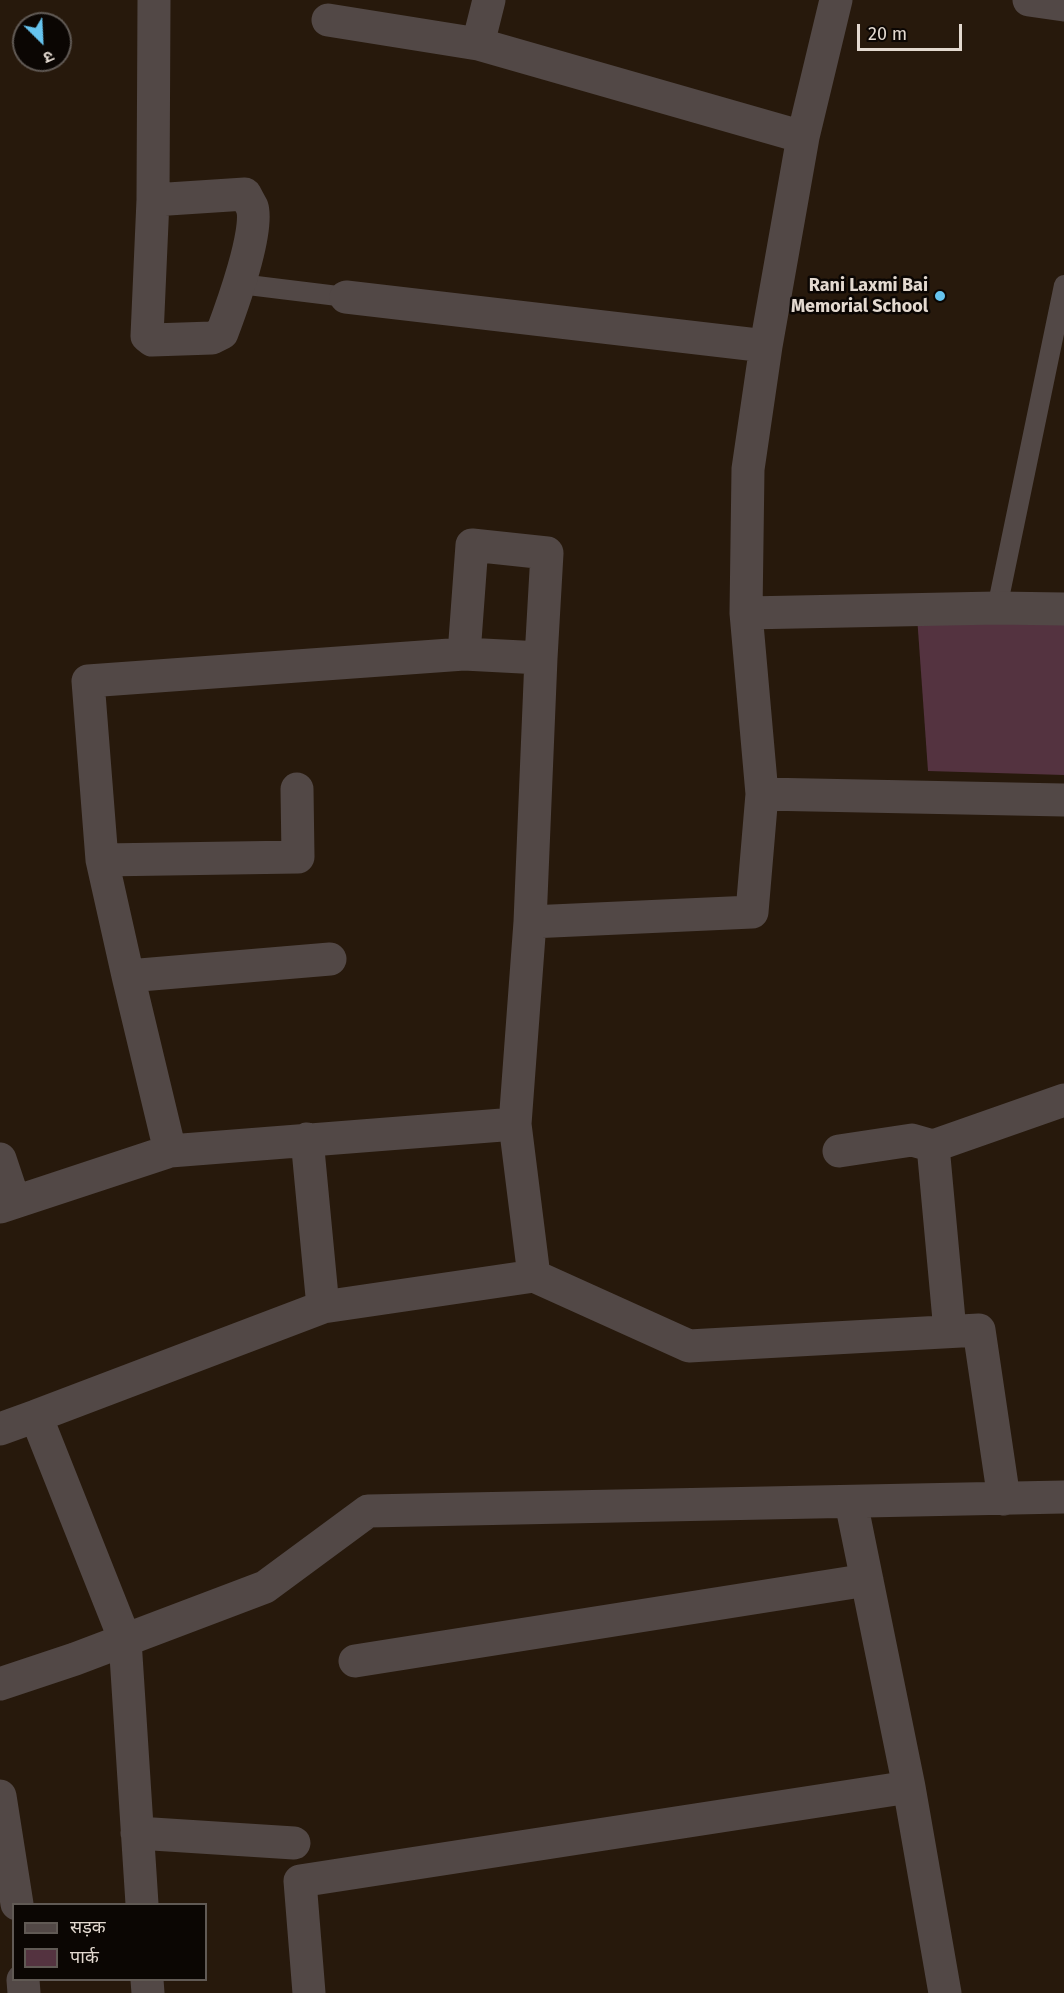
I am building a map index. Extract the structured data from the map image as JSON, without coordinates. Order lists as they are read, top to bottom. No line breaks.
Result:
{"places":["Rani Laxmi Bai Memorial School"],"legend":["सड़क","पार्क"],"scale_bar":"20 m","north":"bottom right"}
